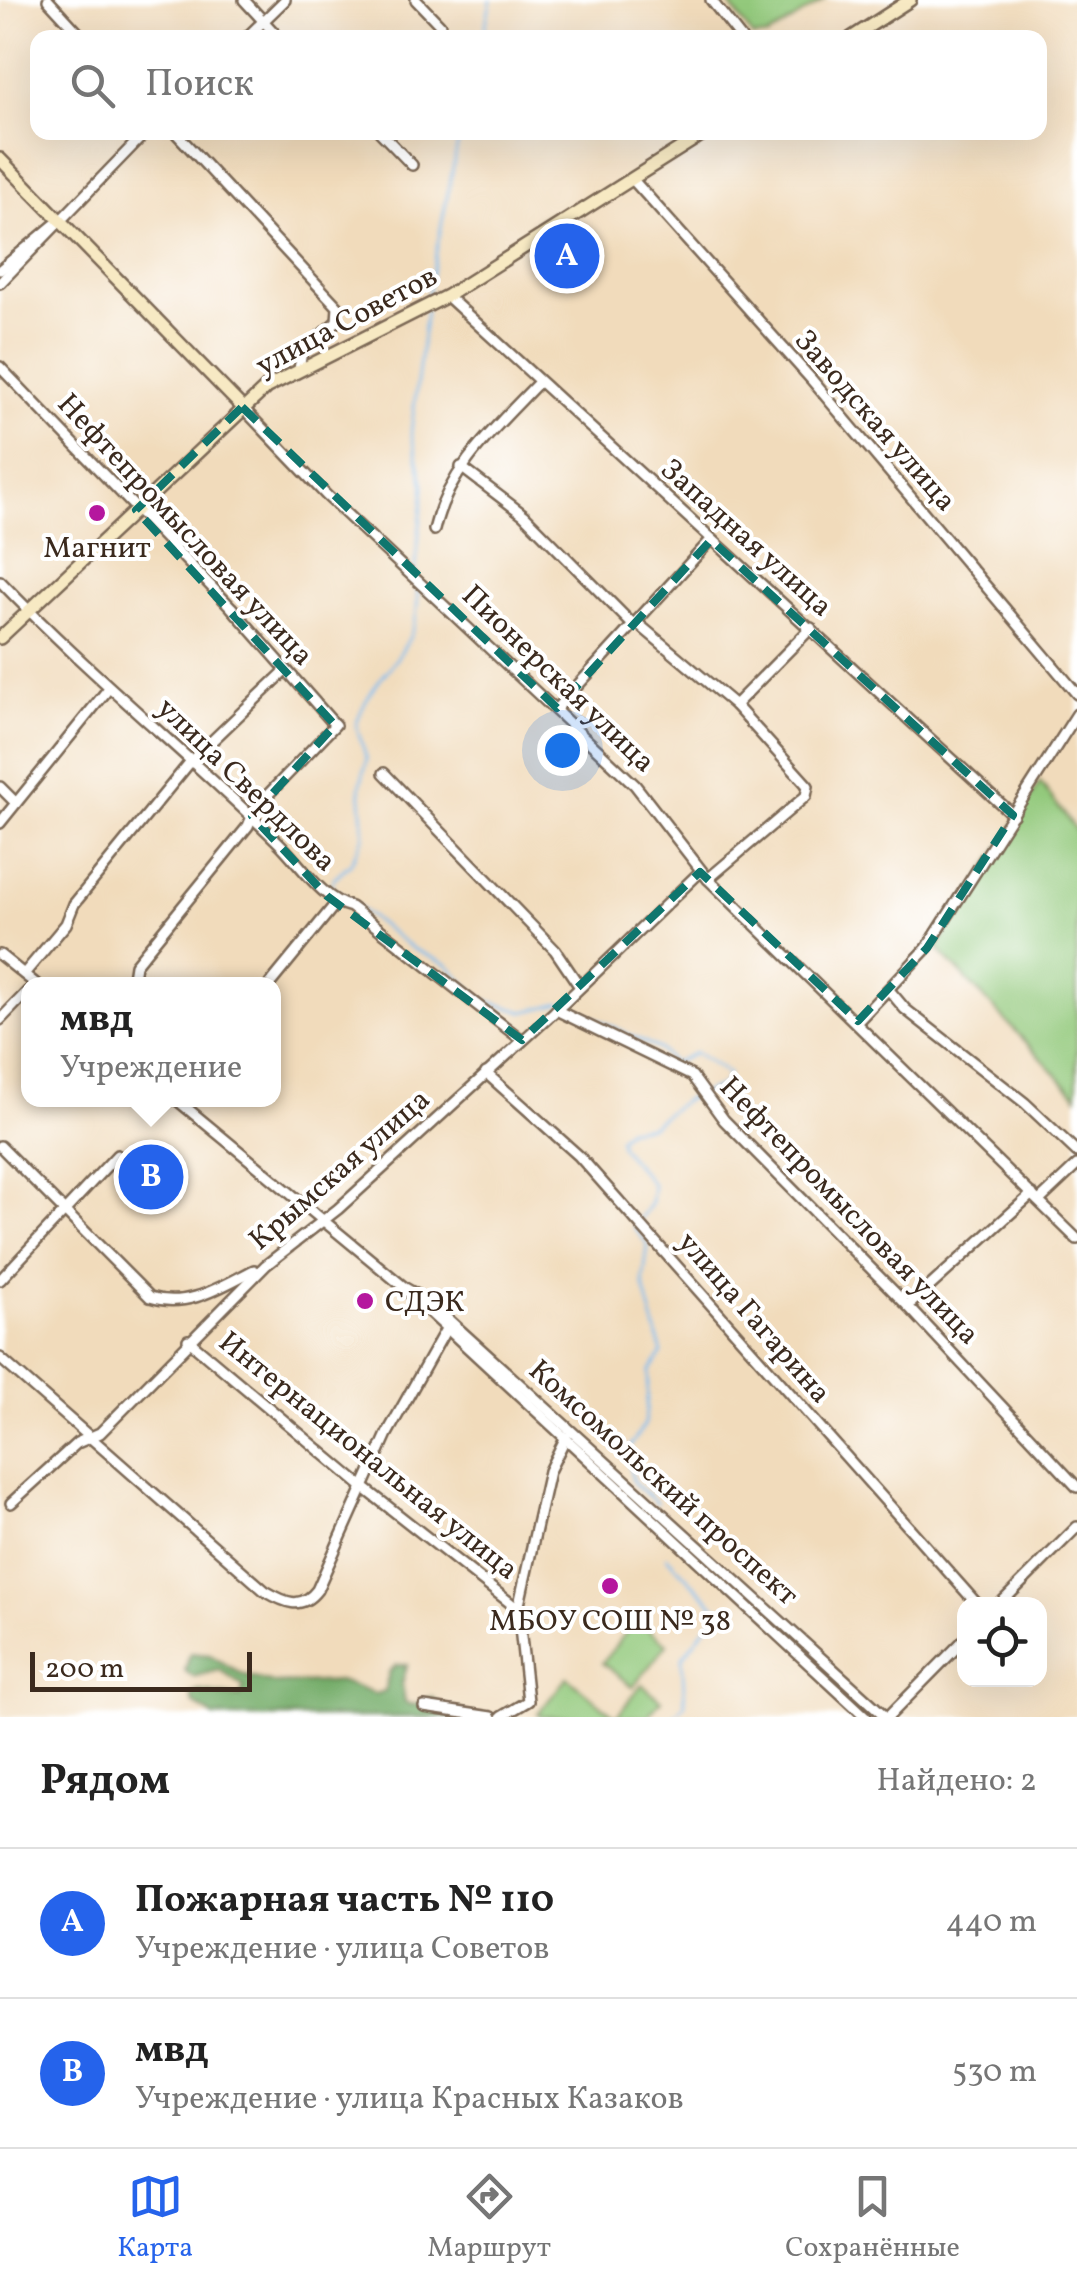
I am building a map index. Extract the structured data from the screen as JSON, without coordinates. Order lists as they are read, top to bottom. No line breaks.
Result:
{"streets":{"main road":["улица Советов","Пионерская улица"],"street":["Заводская улица","Нефтепромысловая улица","Западная улица","улица Свердлова","Крымская улица","улица Гагарина","Интернациональная улица","Комсомольский проспект"]},"crossings":[["улица Советов","Заводская улица"],["улица Советов","Нефтепромысловая улица"],["улица Советов","Западная улица"],["улица Советов","Пионерская улица"],["улица Советов","улица Свердлова"],["Нефтепромысловая улица","улица Свердлова"],["Нефтепромысловая улица","Крымская улица"],["Пионерская улица","Крымская улица"],["улица Свердлова","Крымская улица"],["Крымская улица","улица Гагарина"],["Крымская улица","Интернациональная улица"],["Крымская улица","Комсомольский проспект"]],"places":["Магнит","СДЭК","МБОУ СОШ № 38"],"scale_bar":"200 m","page":{"search":"Поиск","pins":["A","B"],"popup":["мвд","Учреждение"],"scale":"200 m","heading":["Рядом","Найдено: 2"],"list":[{"mark":"A","name":"Пожарная часть № 110","note":"Учреждение · улица Советов","value":"440 m"},{"mark":"B","name":"мвд","note":"Учреждение · улица Красных Казаков","value":"530 m"}],"nav":["Карта","Маршрут","Сохранённые"]}}
